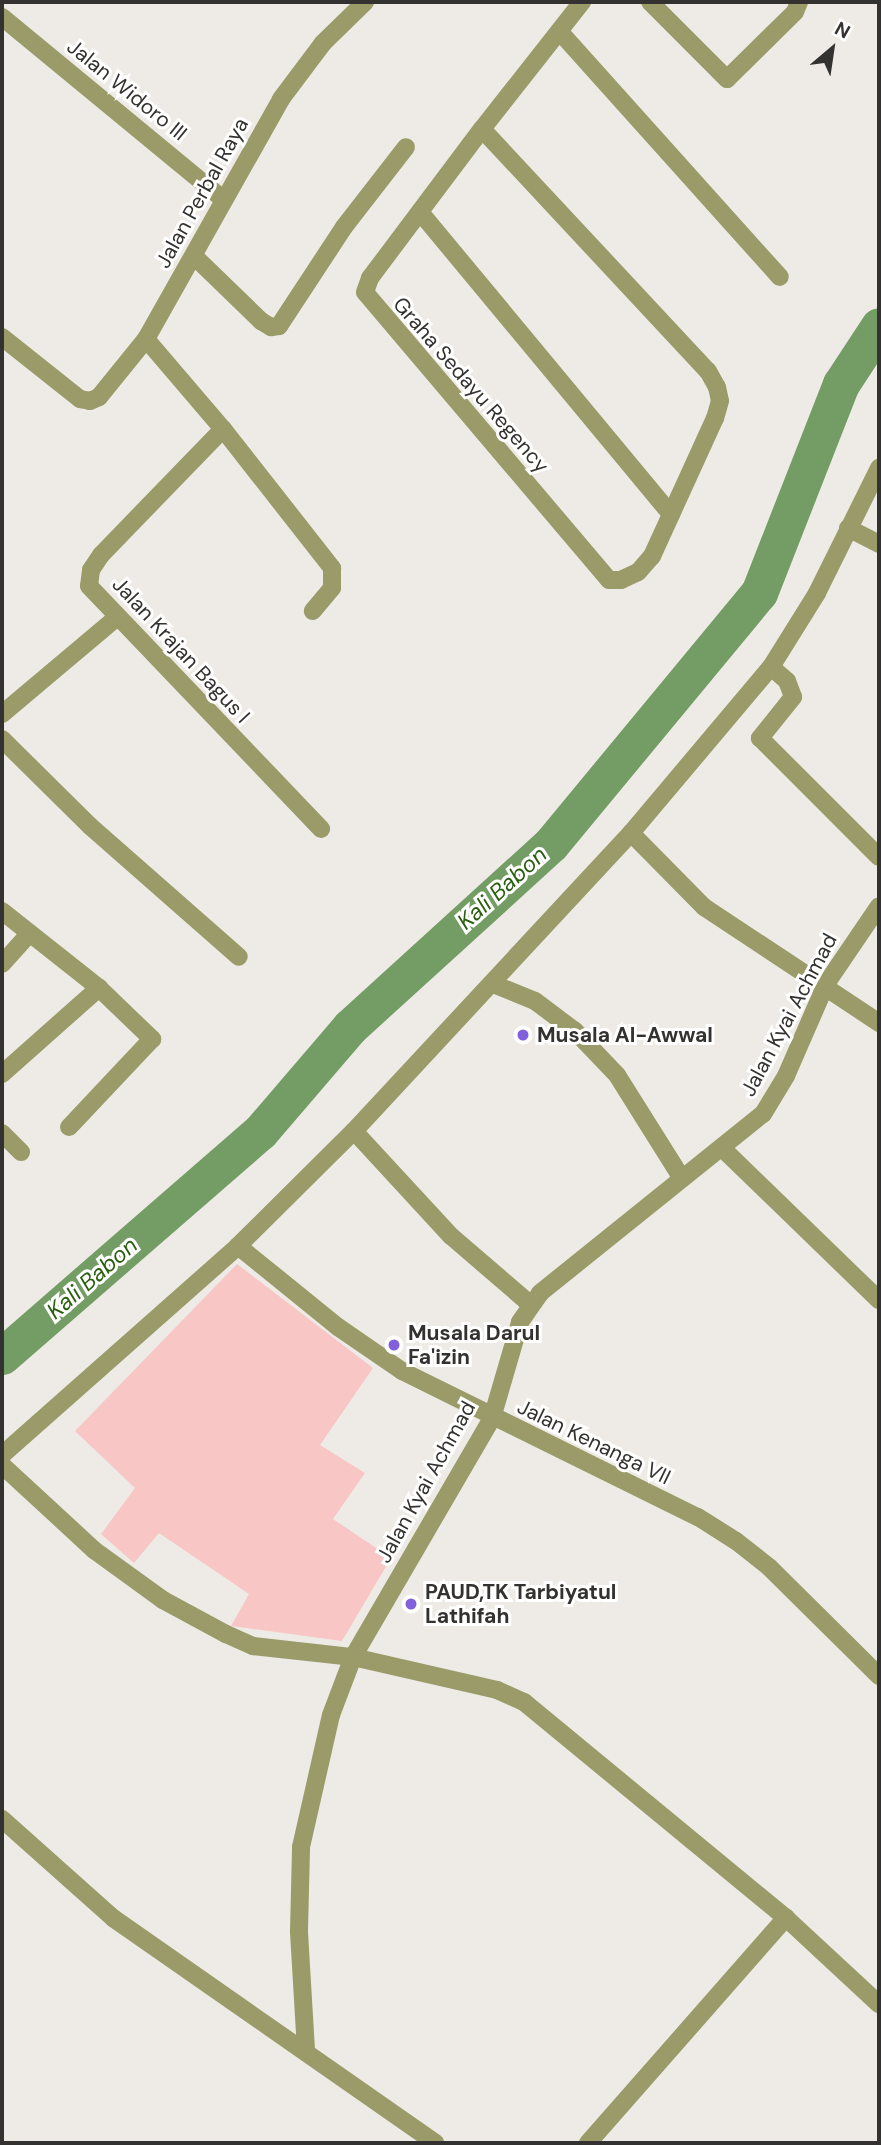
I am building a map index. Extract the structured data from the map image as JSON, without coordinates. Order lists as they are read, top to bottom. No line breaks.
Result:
{"streets":{"street":["Jalan Widoro III","Jalan Perbal Raya","Graha Sedayu Regency","Jalan Krajan Bagus I","Jalan Kyai Achmad","Jalan Kenanga VII"]},"crossings":[["Jalan Widoro III","Jalan Perbal Raya"],["Jalan Kyai Achmad","Jalan Kenanga VII"]],"water":["Kali Babon"],"places":["Musala Al-Awwal","Musala Darul Fa'izin","PAUD,TK Tarbiyatul Lathifah"],"north":"top right"}
